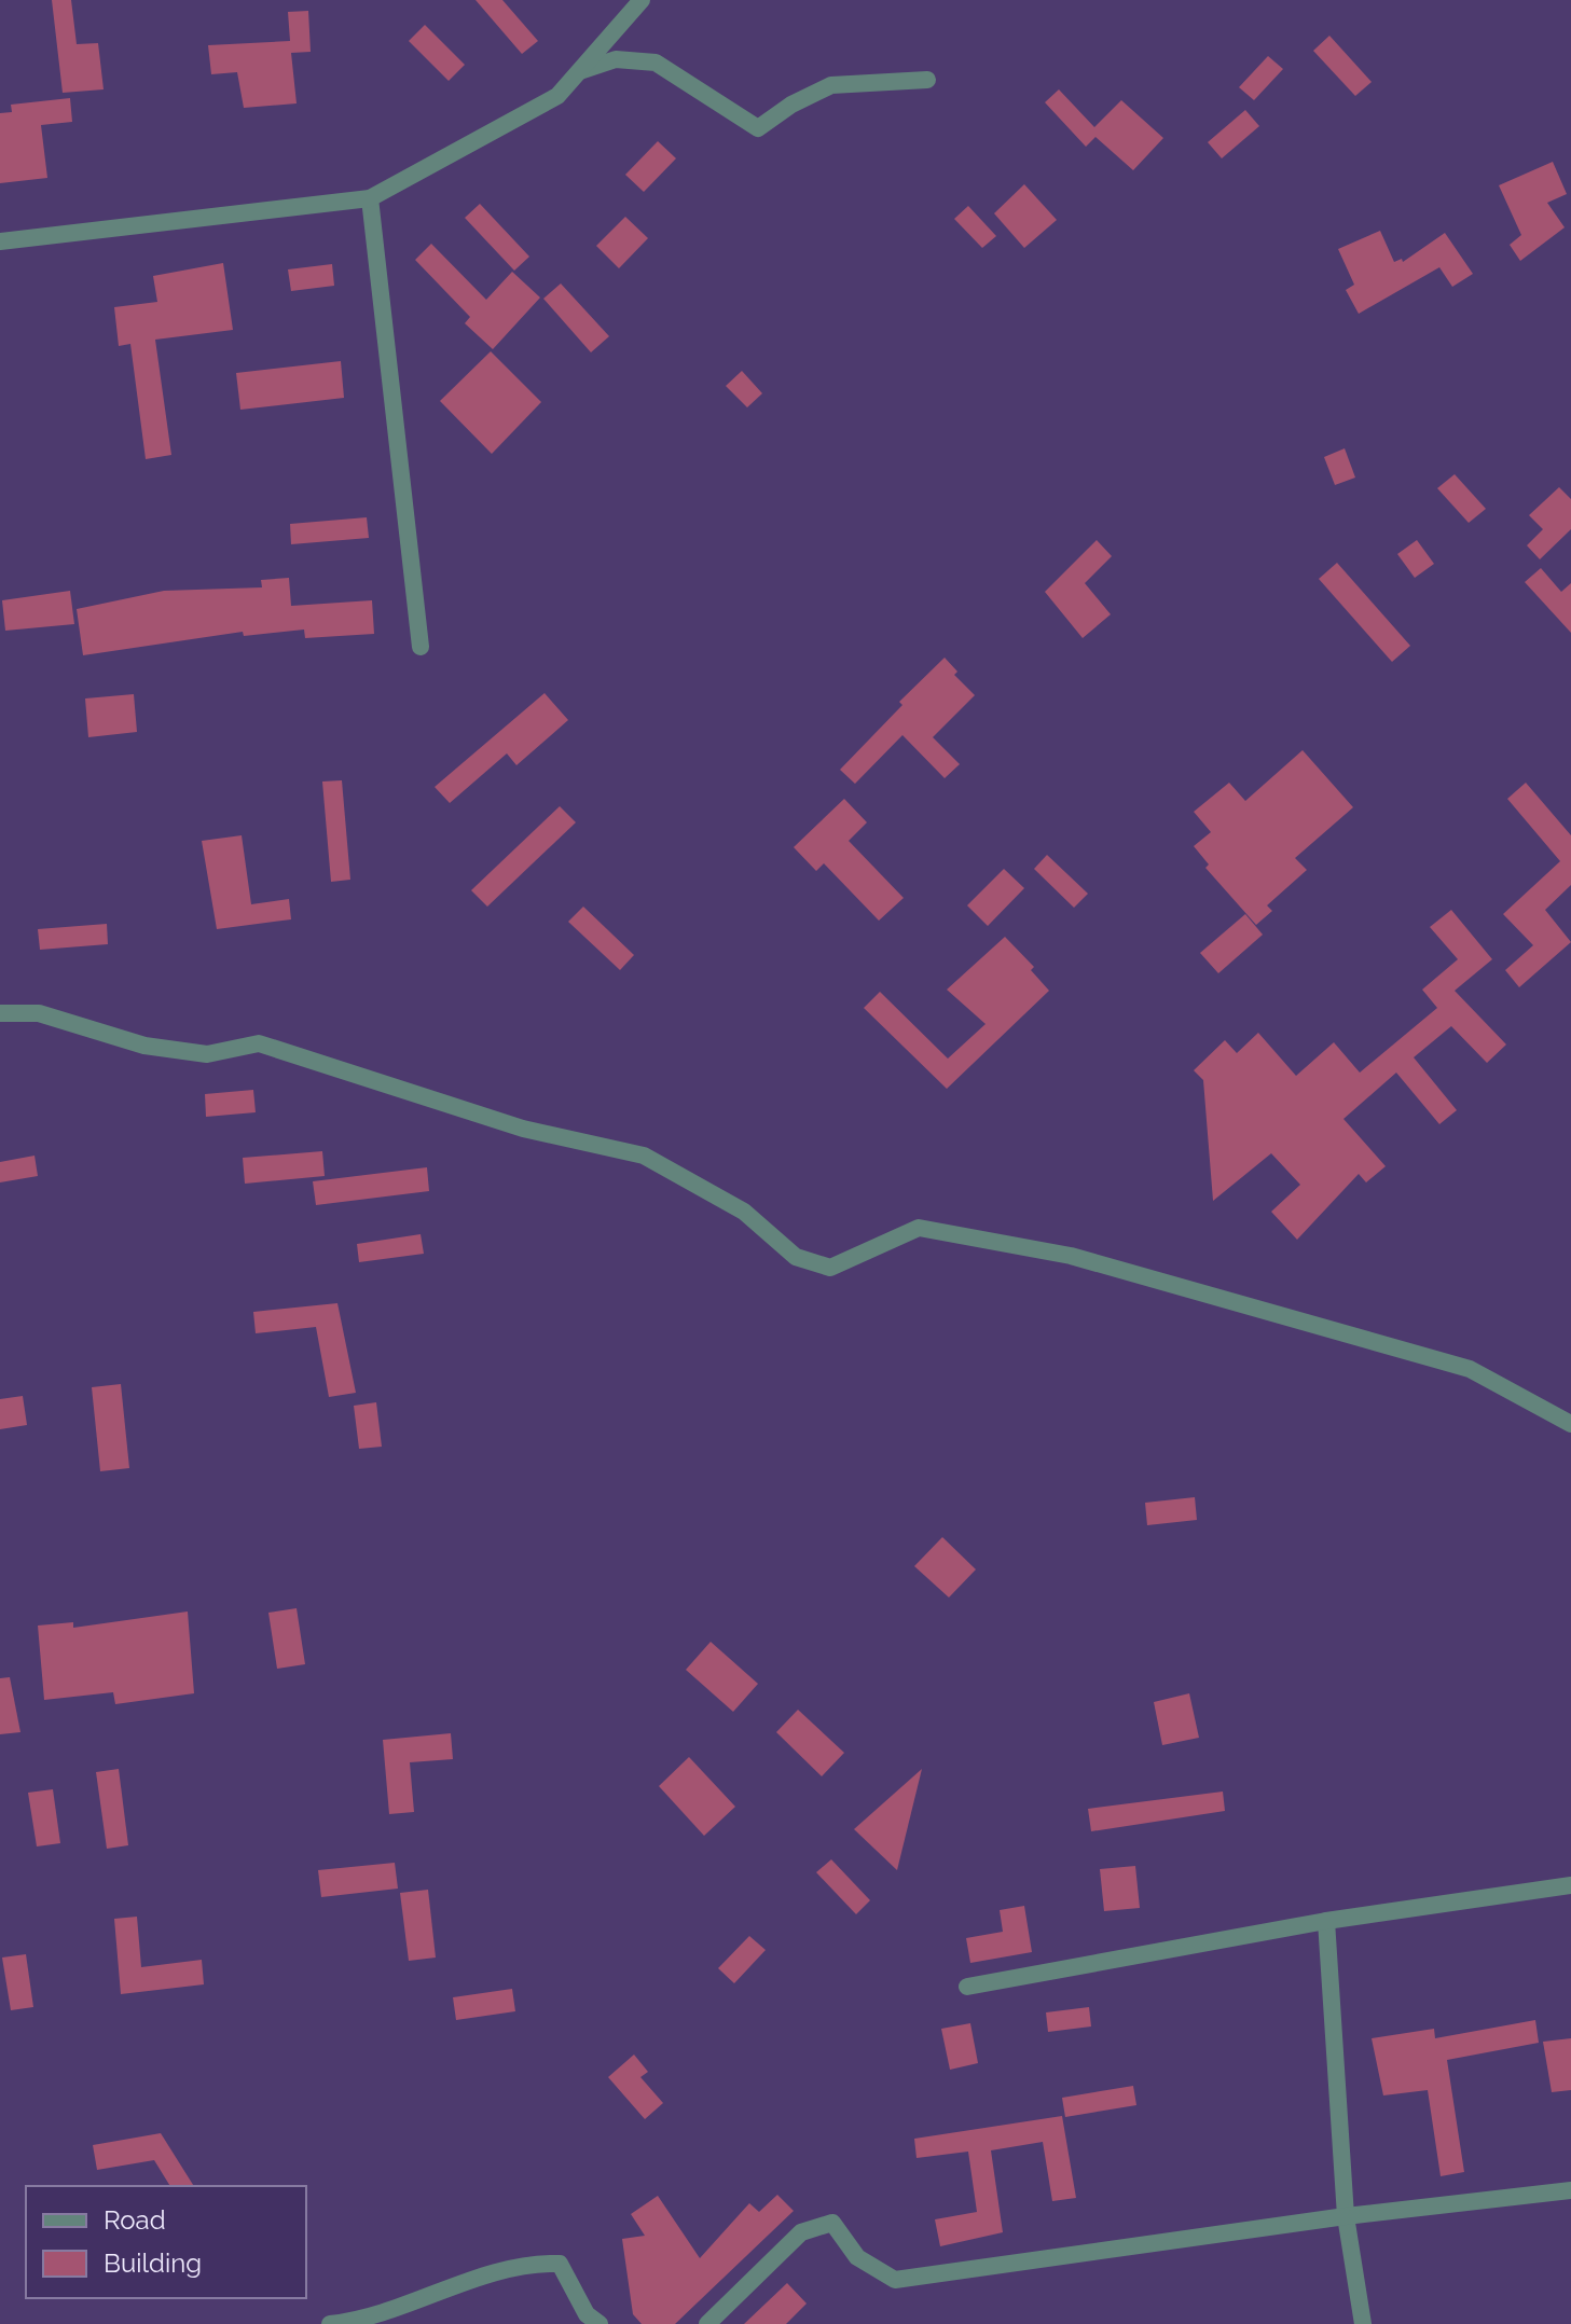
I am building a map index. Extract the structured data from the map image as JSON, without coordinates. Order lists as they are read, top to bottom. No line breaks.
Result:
{"legend":["Road","Building"]}
